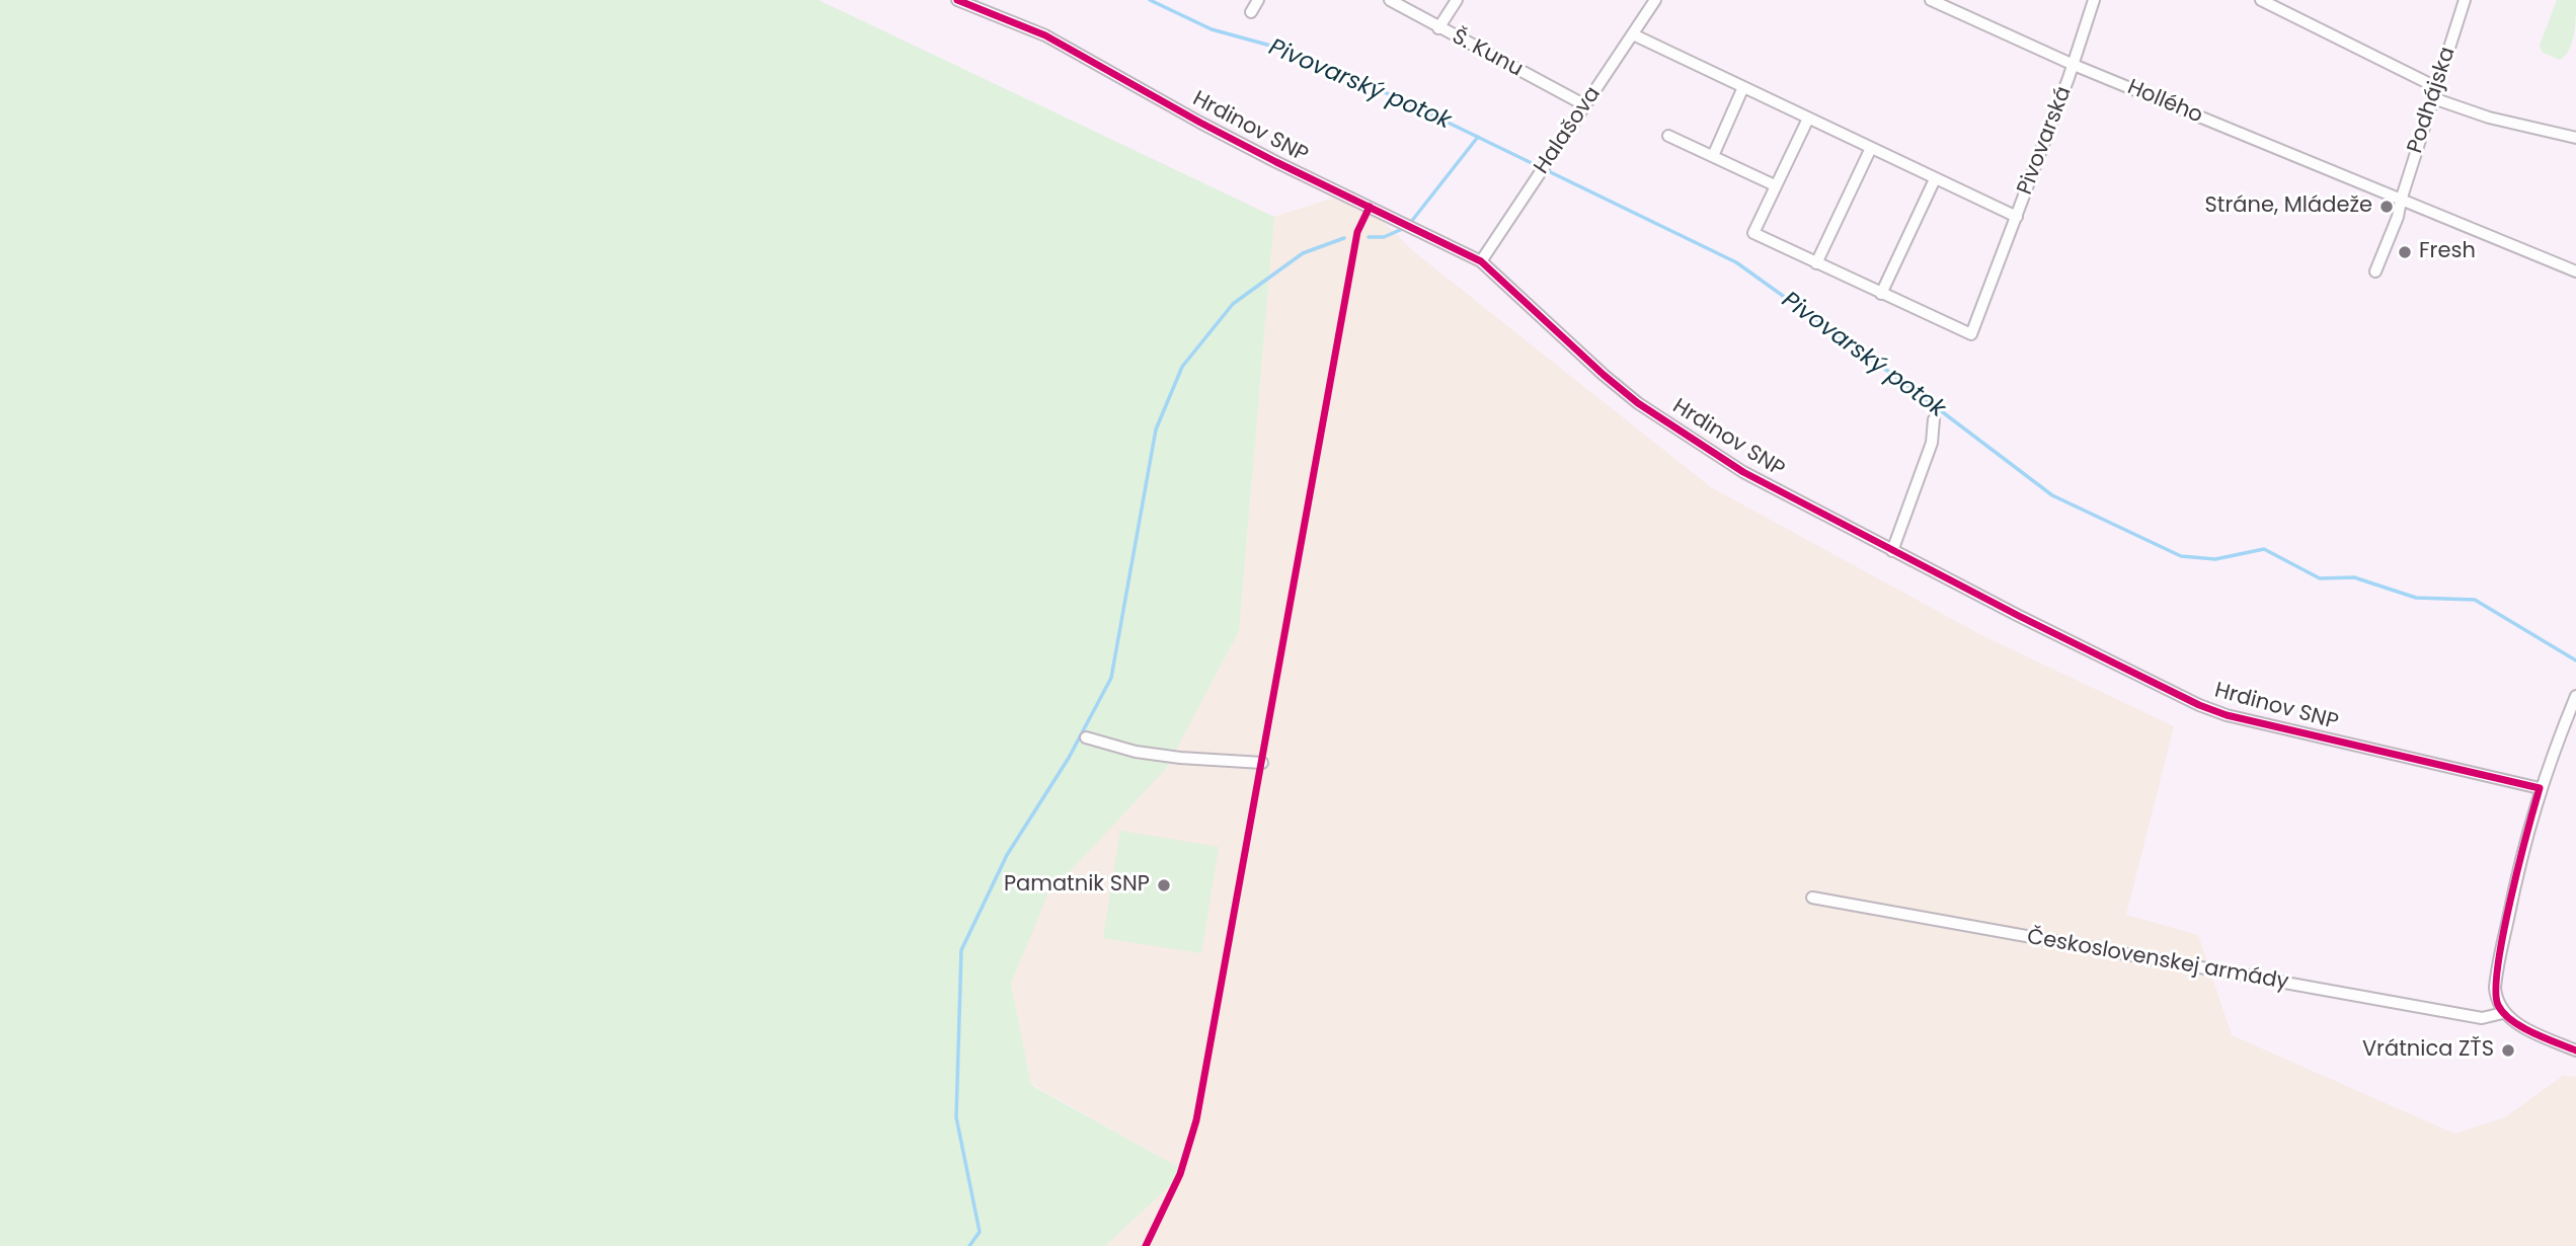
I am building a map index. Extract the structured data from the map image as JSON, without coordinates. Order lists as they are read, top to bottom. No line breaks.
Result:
{"streets":{"street":["Š. Kunu","Podhájska","Hollého","Hrdinov SNP","Halašova","Pivovarská","Československej armády"]},"crossings":[["Š. Kunu","Halašova"],["Podhájska","Hollého"],["Hollého","Pivovarská"],["Hrdinov SNP","Halašova"],["Halašova","Pivovarská"]],"water":["Pivovarský potok"],"places":["Stráne, Mládeže","Fresh","Pamatnik SNP","Vrátnica ZŤS"]}
